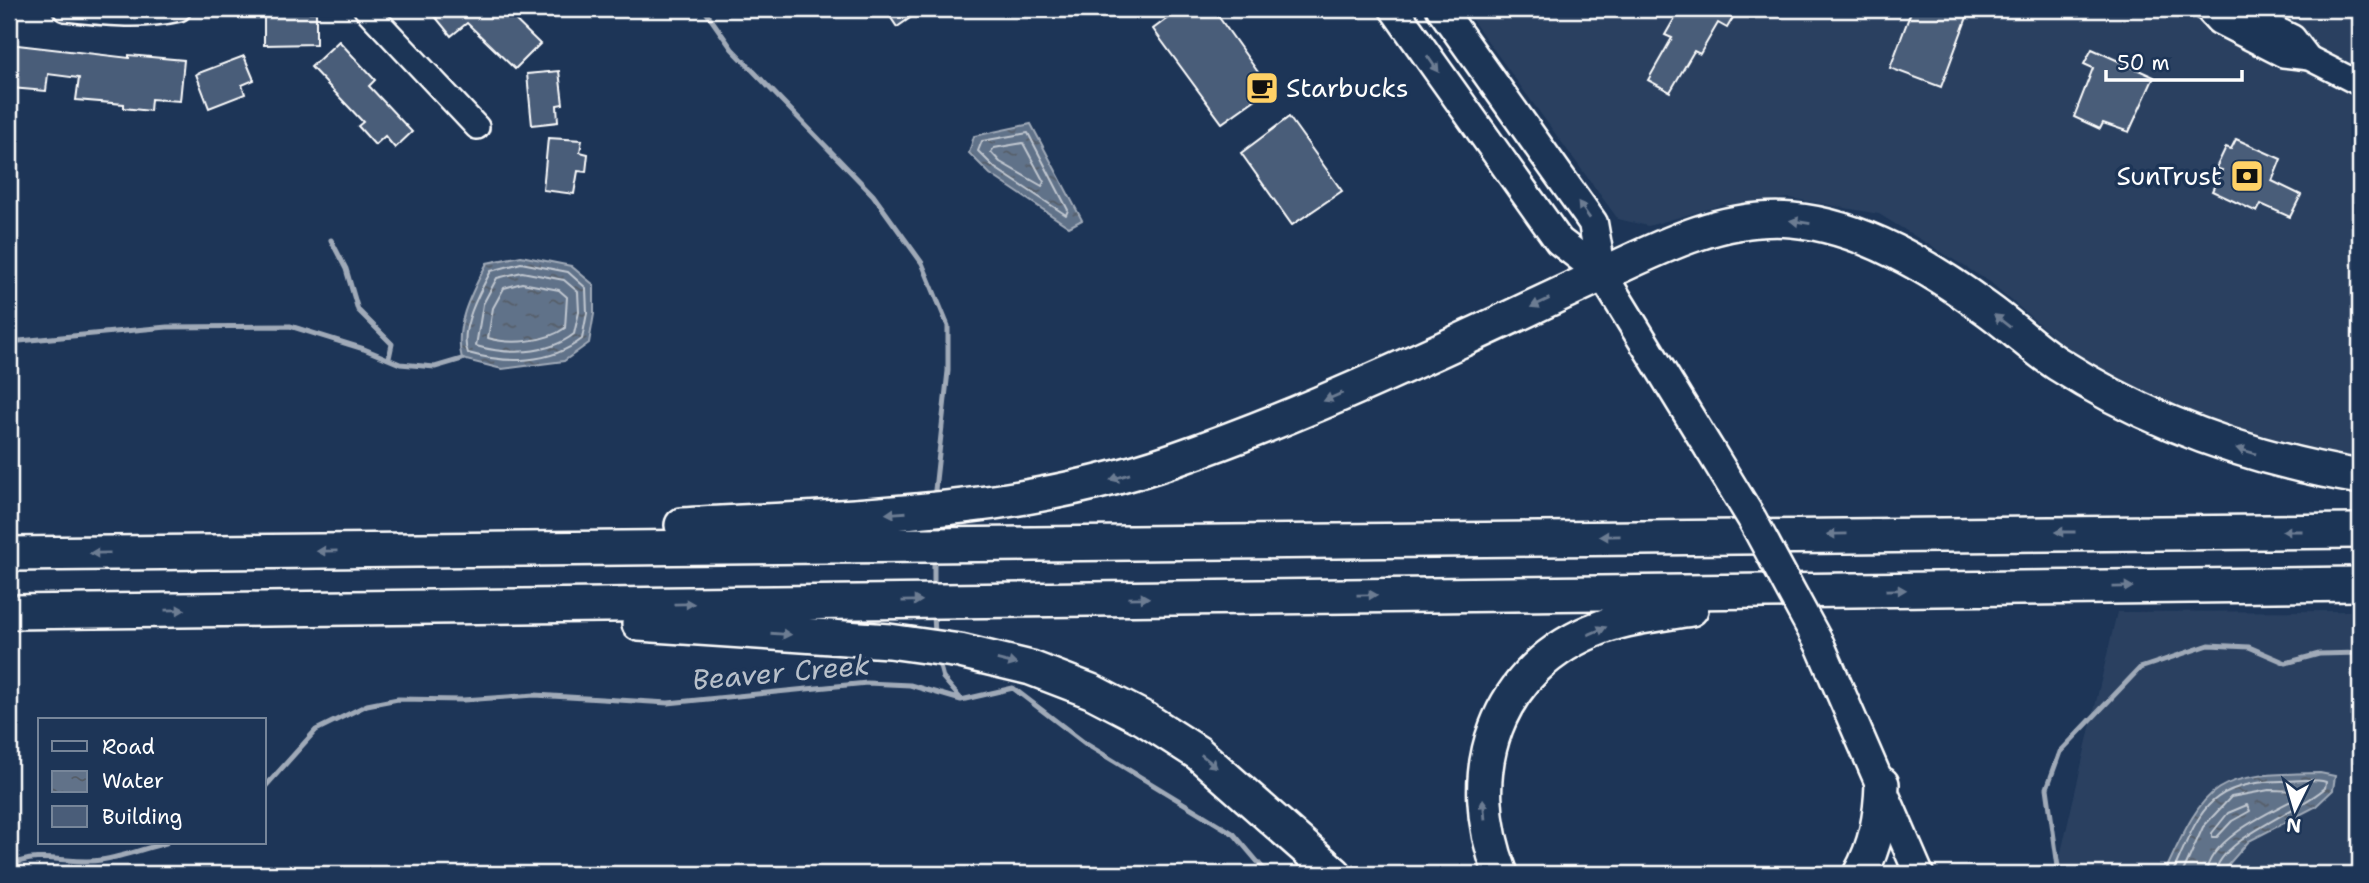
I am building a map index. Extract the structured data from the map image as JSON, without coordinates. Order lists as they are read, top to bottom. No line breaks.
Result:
{"water":["Beaver Creek"],"places":{"cafe":["Starbucks"],"bank":["SunTrust"]},"legend":["Road","Water","Building"],"scale_bar":"50 m","north":"bottom"}
